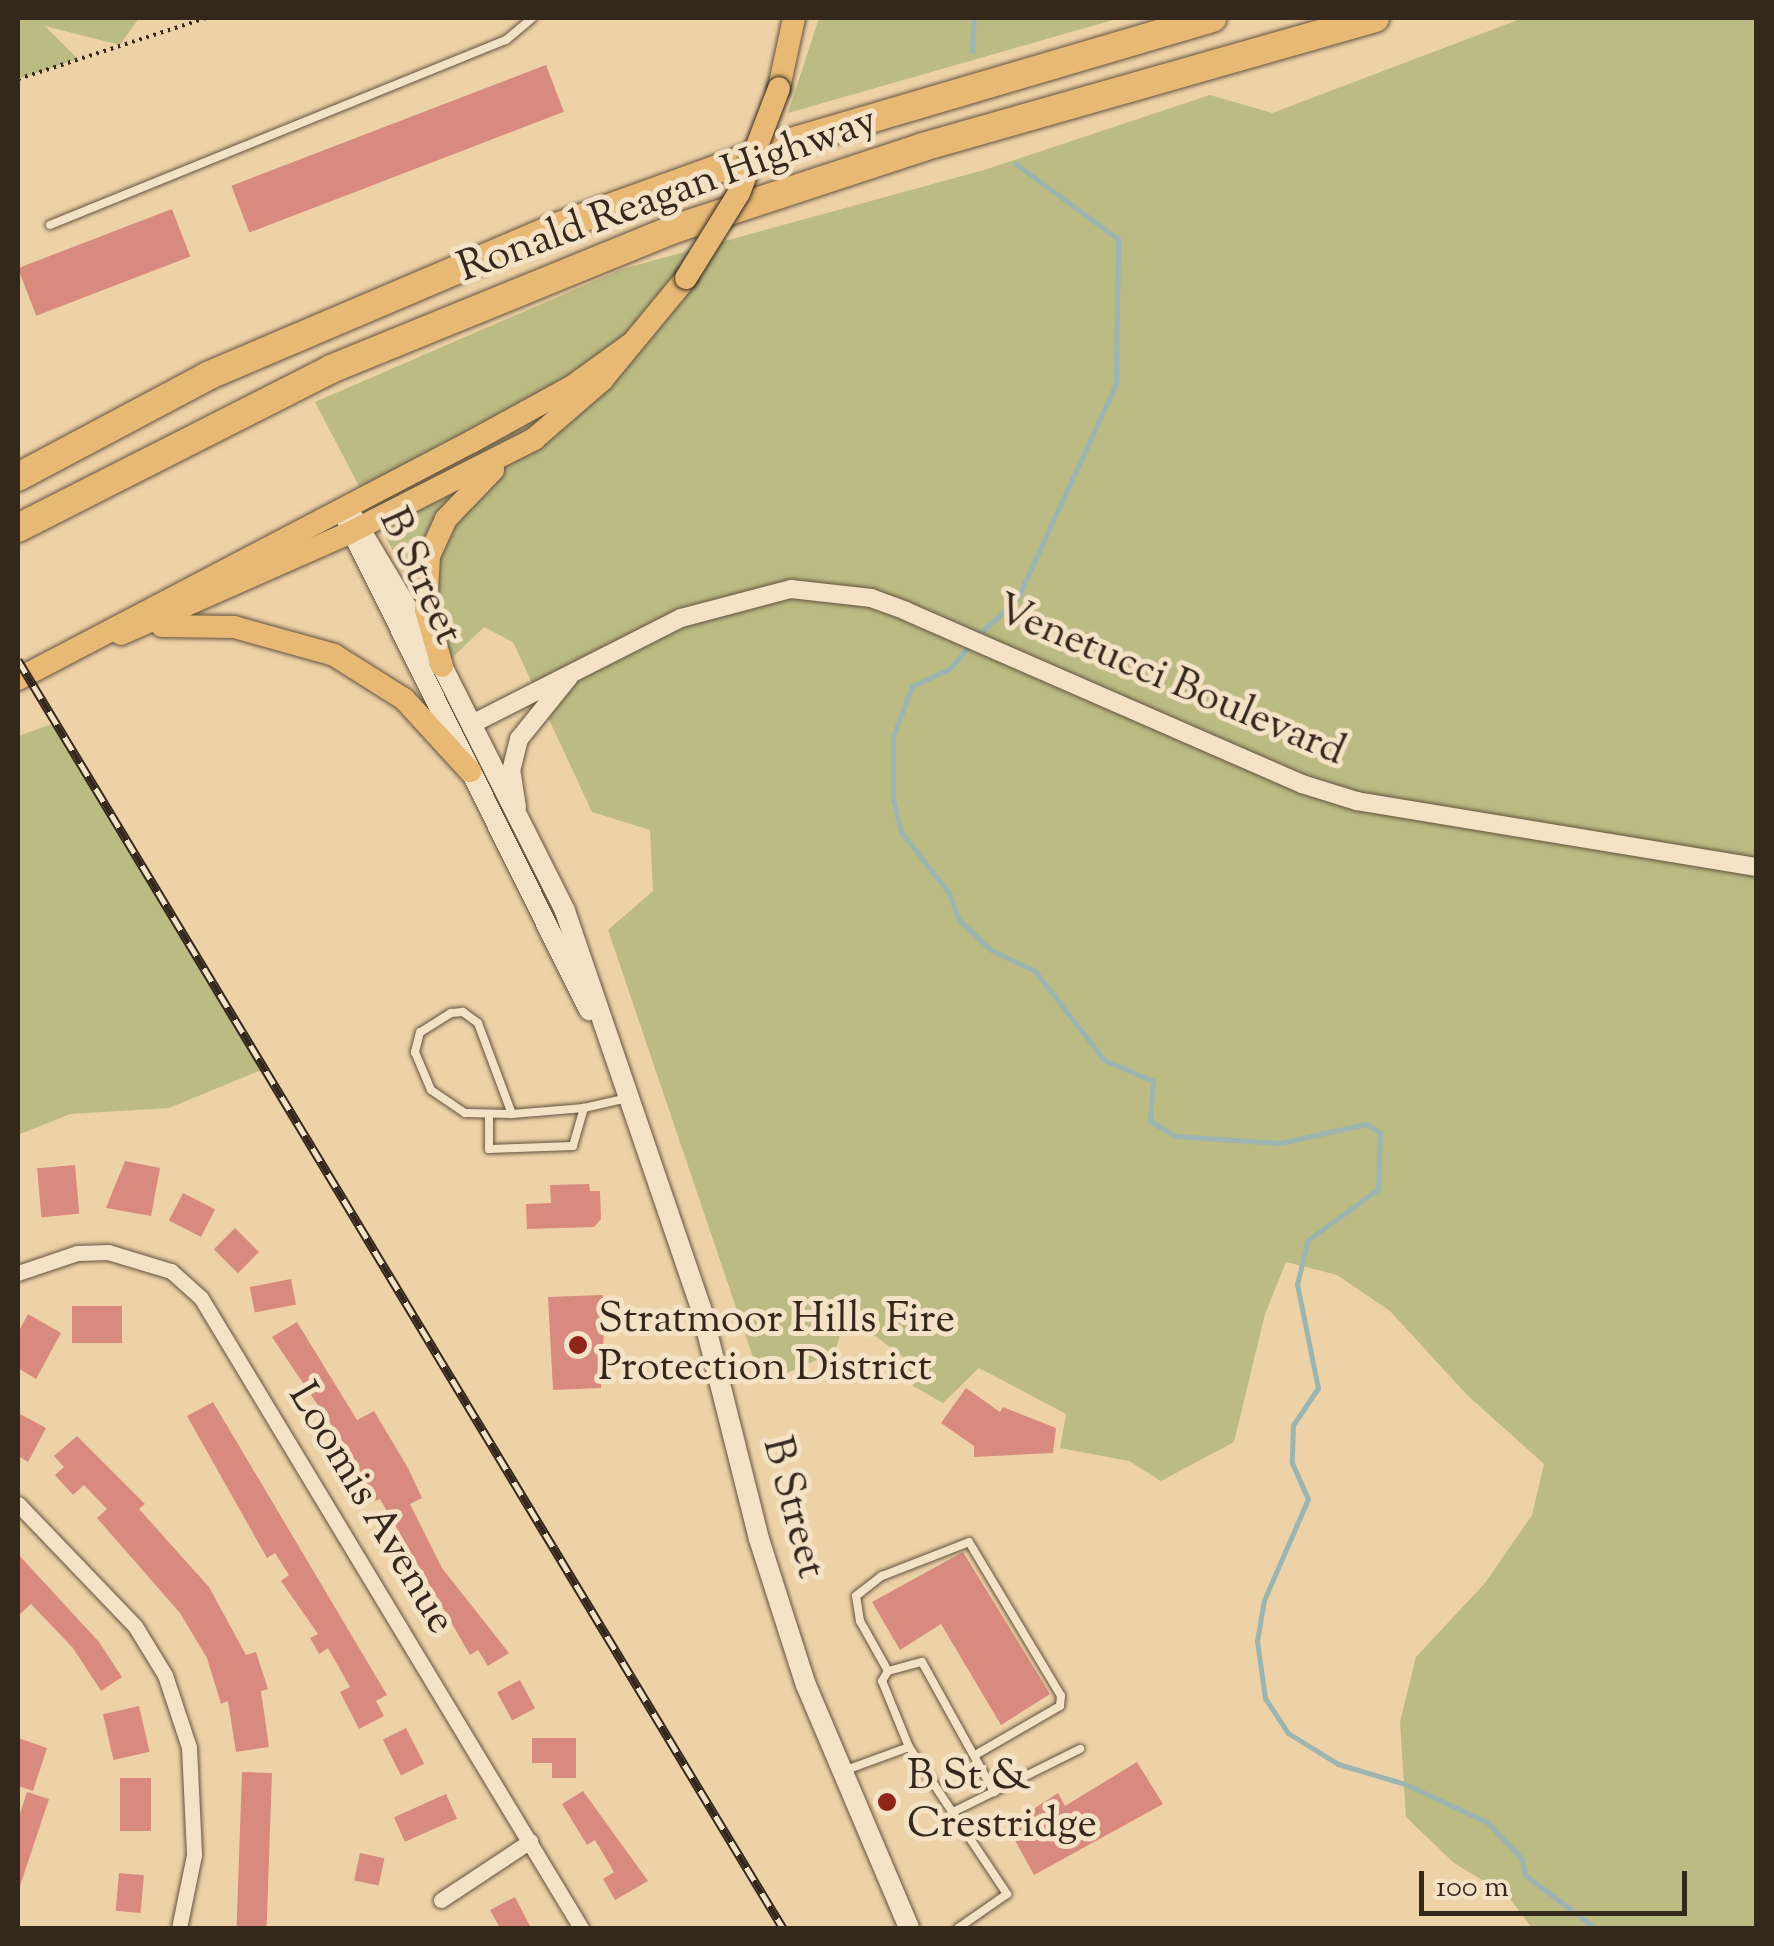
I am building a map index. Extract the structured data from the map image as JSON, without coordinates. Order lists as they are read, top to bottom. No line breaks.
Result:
{"streets":{"highway":["Ronald Reagan Highway"],"main road":["B Street"],"street":["Venetucci Boulevard","Loomis Avenue"]},"crossings":[["B Street","Venetucci Boulevard"]],"places":["Stratmoor Hills Fire Protection District","B St & Crestridge"],"scale_bar":"100 m"}
